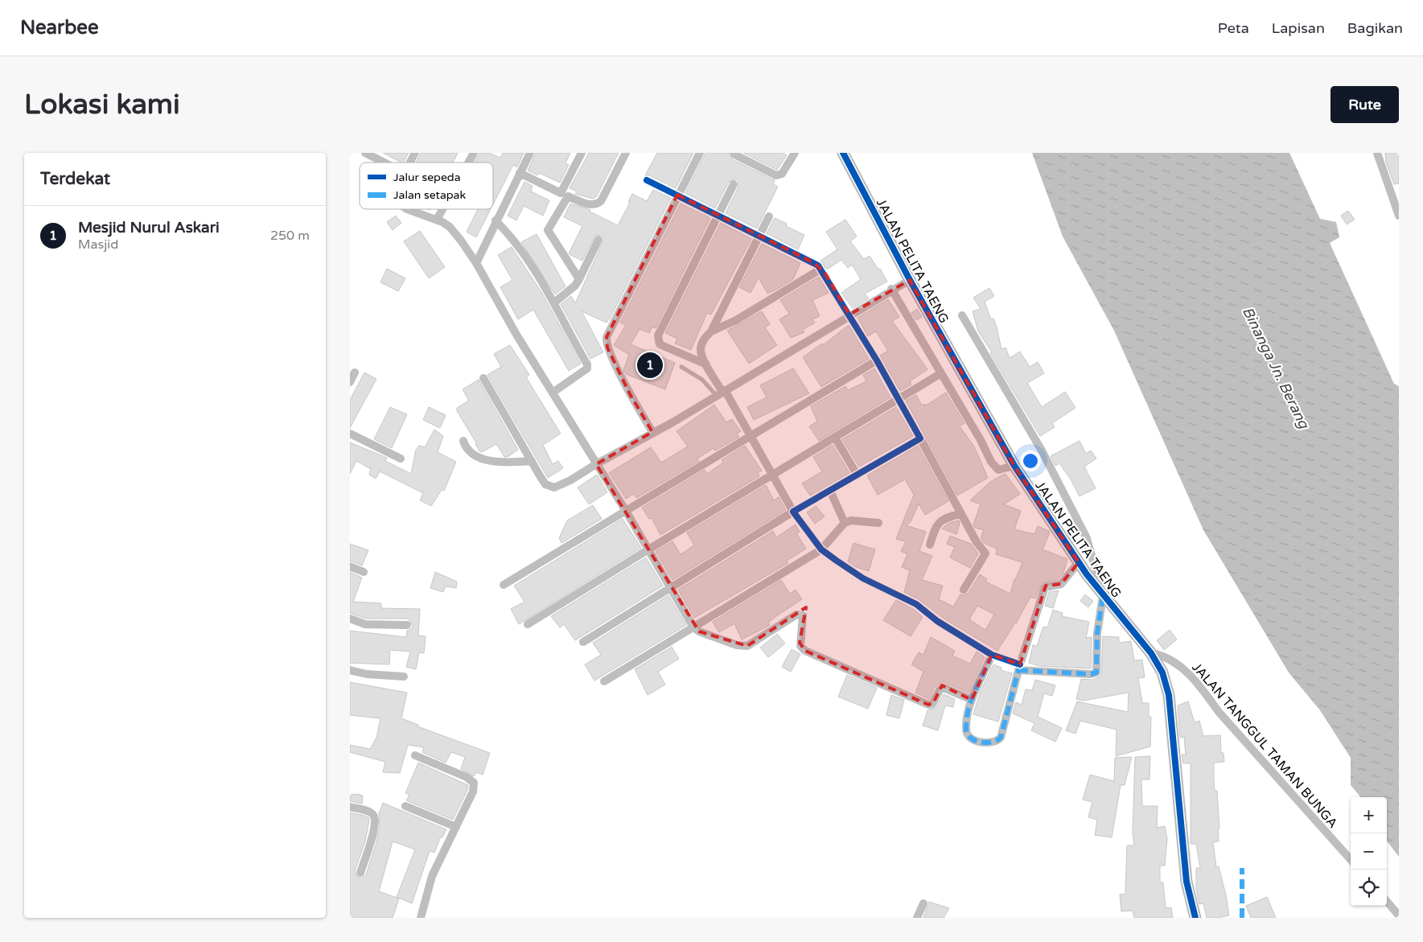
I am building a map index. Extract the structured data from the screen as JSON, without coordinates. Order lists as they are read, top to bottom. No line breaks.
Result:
{"streets":{"street":["JALAN PELITA TAENG","JALAN TANGGUL TAMAN BUNGA"]},"crossings":[["JALAN PELITA TAENG","JALAN TANGGUL TAMAN BUNGA"]],"water":["Binanga Jn. Berang"],"legend":["Jalur sepeda","Jalan setapak"],"page":{"header":"Nearbee","nav":["Peta","Lapisan","Bagikan"],"buttons":"Rute","title":"Lokasi kami","heading":"Terdekat","list":[{"mark":"1","name":"Mesjid Nurul Askari","note":"Masjid","value":"250 m"}],"pins":"1","map_buttons":["+","−"]}}
